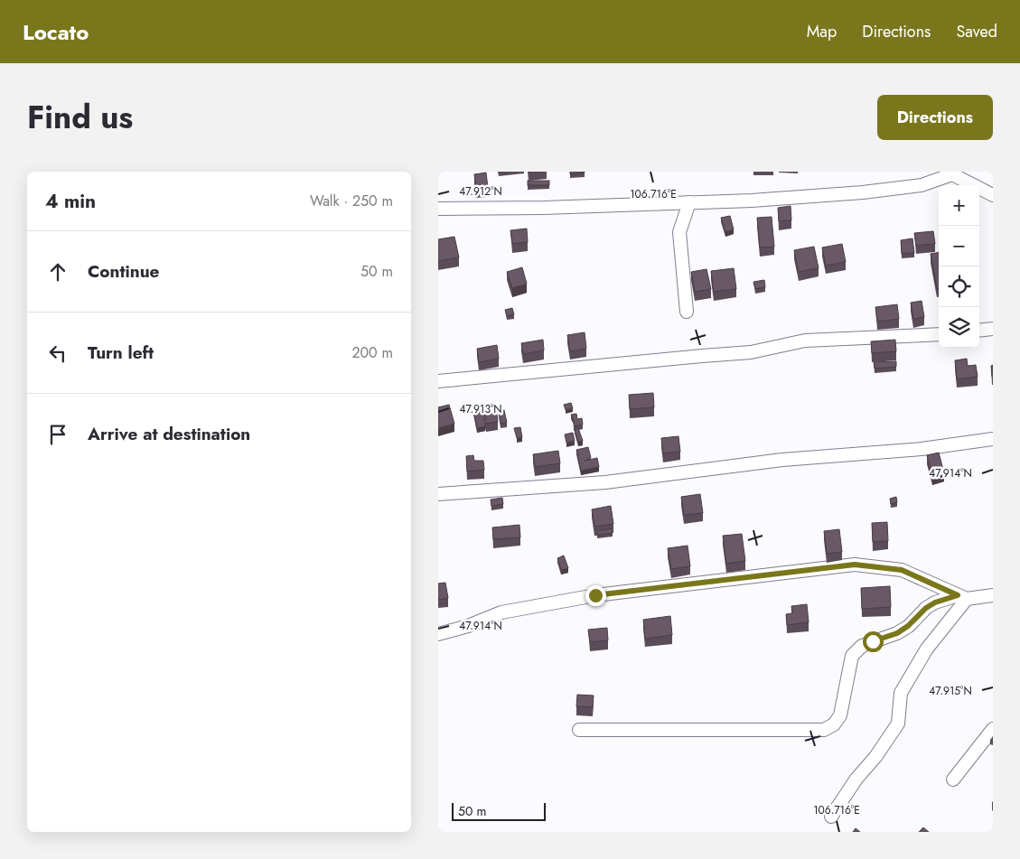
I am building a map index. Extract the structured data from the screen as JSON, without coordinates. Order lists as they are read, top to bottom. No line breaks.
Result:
{"scale_bar":"50 m","page":{"header":"Locato","nav":["Map","Directions","Saved"],"title":"Find us","buttons":"Directions","heading":["4 min","Walk · 250 m"],"map_buttons":["+","−"],"list":[["Continue","50 m"],["Turn left","200 m"],"Arrive at destination"],"scale":"50 m"},"coordinates":["47.912°N","106.716°E","47.913°N","47.914°N","47.915°N"]}
